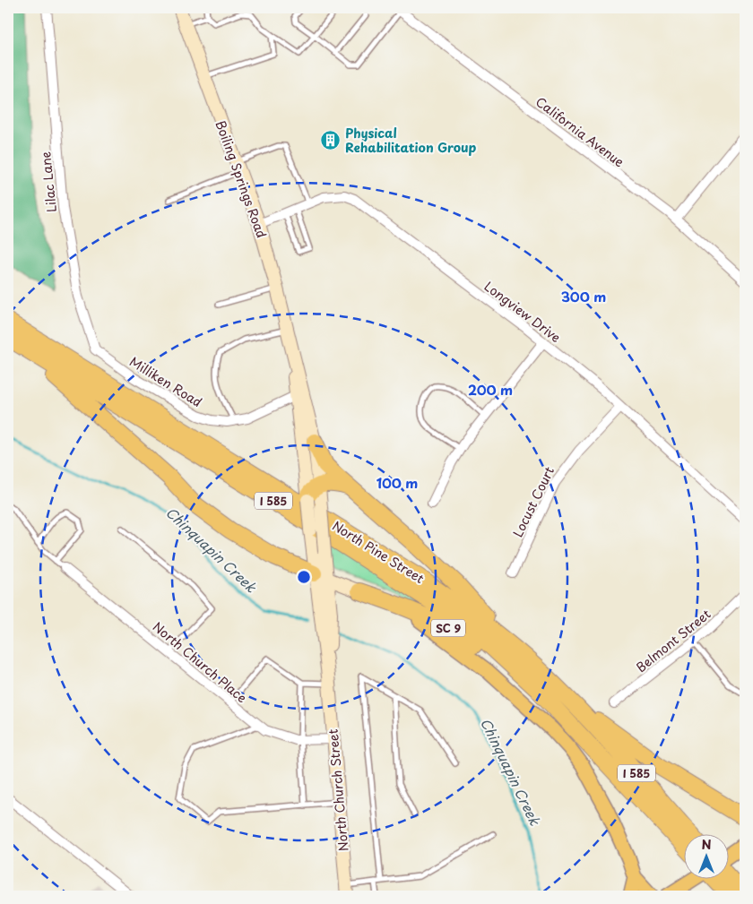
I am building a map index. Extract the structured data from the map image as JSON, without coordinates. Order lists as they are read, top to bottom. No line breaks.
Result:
{"streets":{"highway":["I 585","North Pine Street","SC 9"],"main road":["Boiling Springs Road","North Church Street"],"street":["California Avenue","Lilac Lane","Longview Drive","Milliken Road","Locust Court","Belmont Street","North Church Place"]},"crossings":[["Boiling Springs Road","Longview Drive"],["Boiling Springs Road","Milliken Road"],["Boiling Springs Road","SC 9"],["Boiling Springs Road","North Church Street"],["Lilac Lane","Milliken Road"],["Longview Drive","Locust Court"],["North Pine Street","SC 9"],["SC 9","North Church Street"],["North Church Place","North Church Street"]],"water":["Chinquapin Creek"],"places":{"building":["Physical Rehabilitation Group"]},"north":"top","rings":["300 m","200 m","100 m"]}
